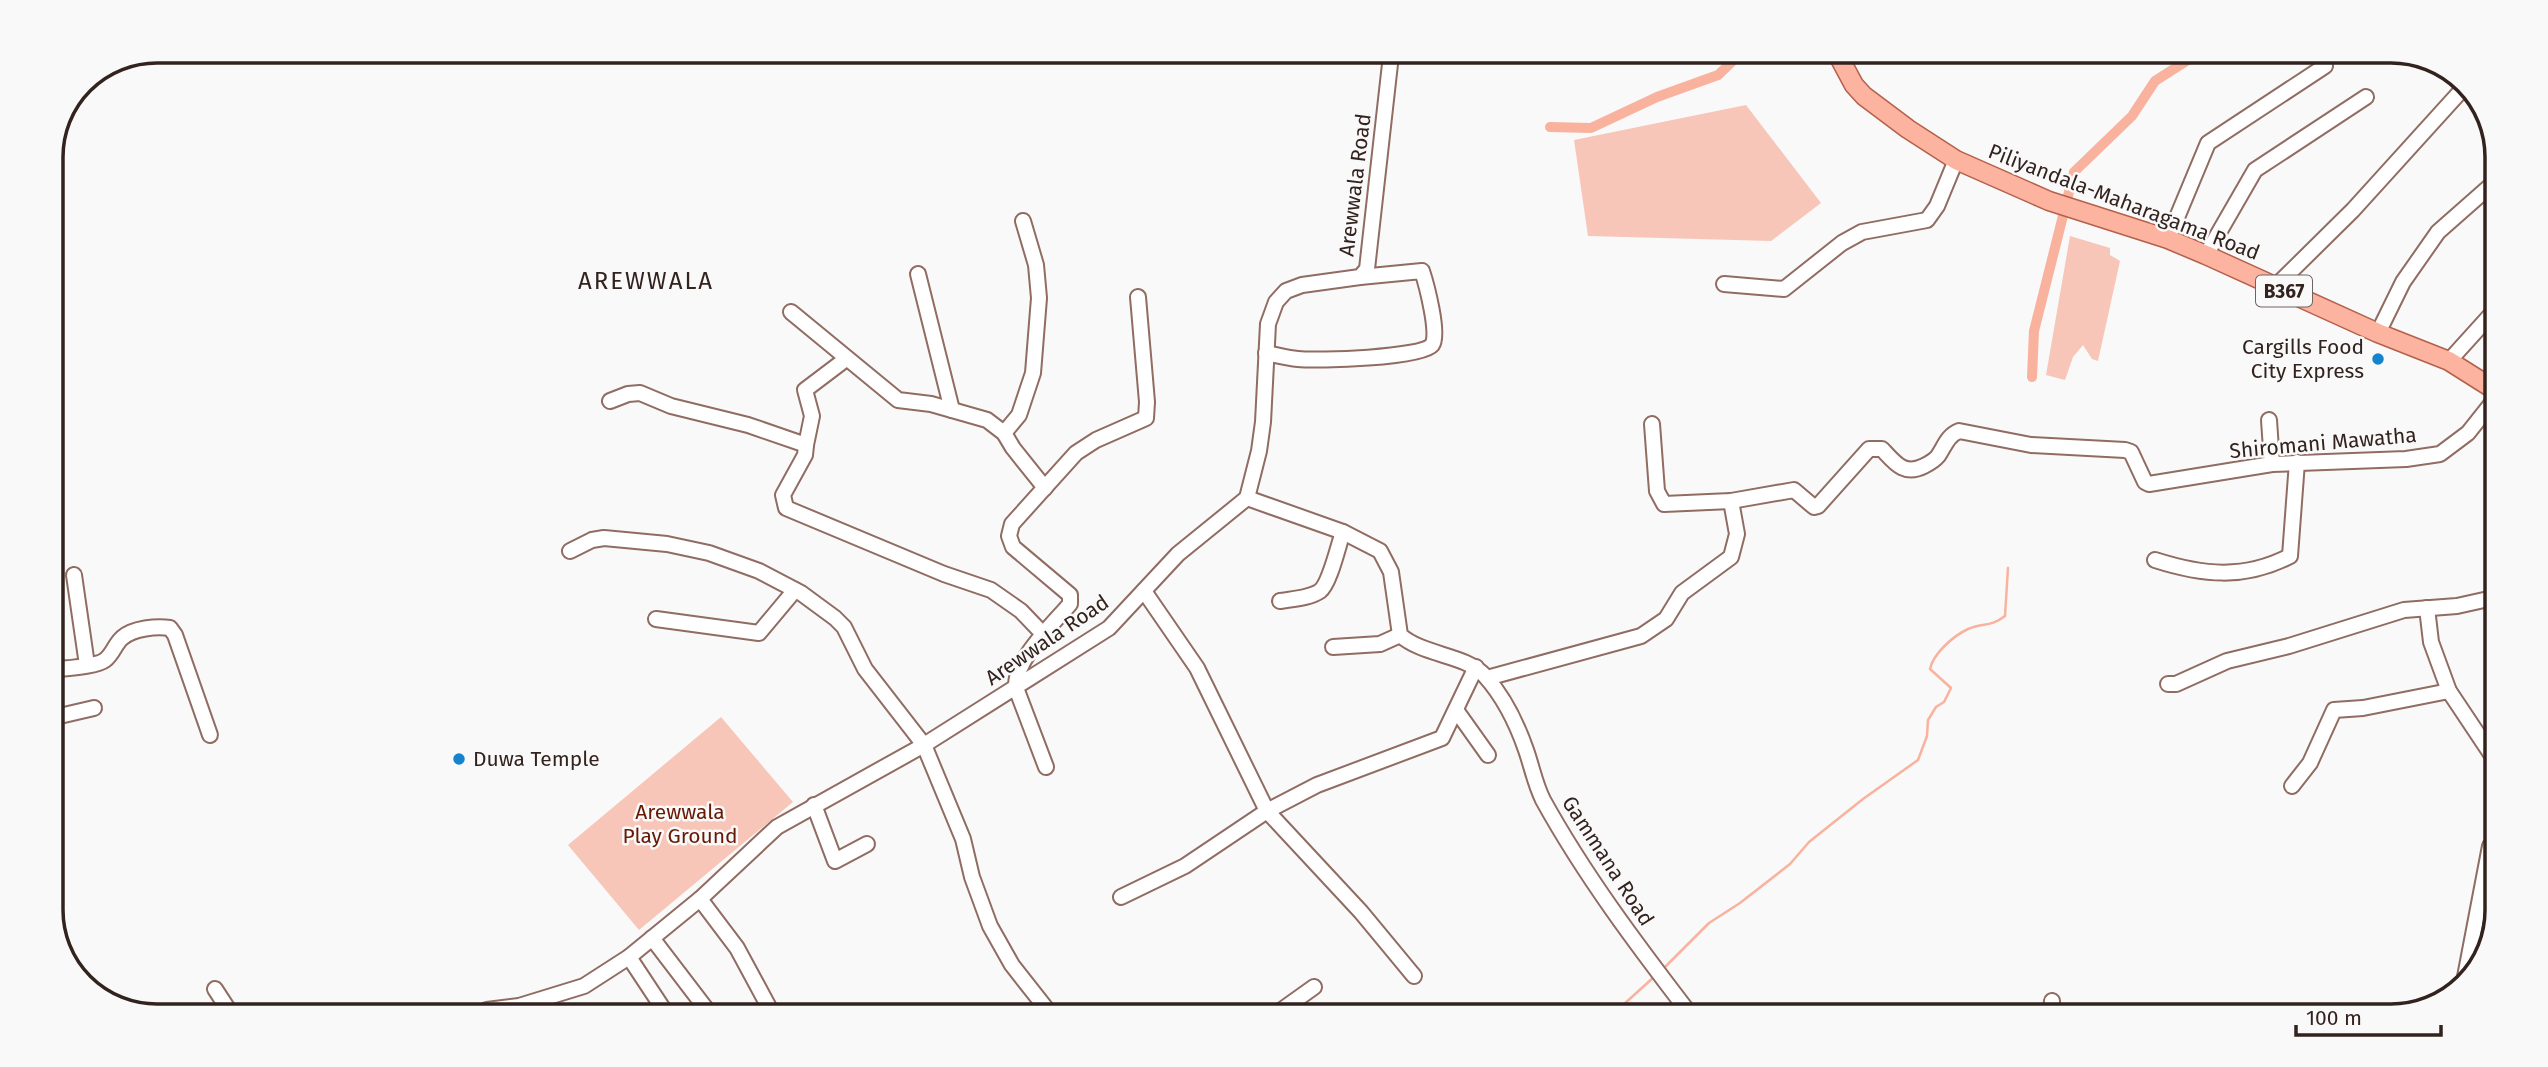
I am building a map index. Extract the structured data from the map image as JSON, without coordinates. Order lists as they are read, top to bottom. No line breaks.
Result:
{"streets":{"main road":["Piliyandala-Maharagama Road","B367"],"street":["Arewwala Road","Shiromani Mawatha","Gammana Road"]},"districts":["AREWWALA"],"parks":["Arewwala Play Ground"],"places":["Cargills Food City Express","Duwa Temple"],"scale_bar":"100 m"}
